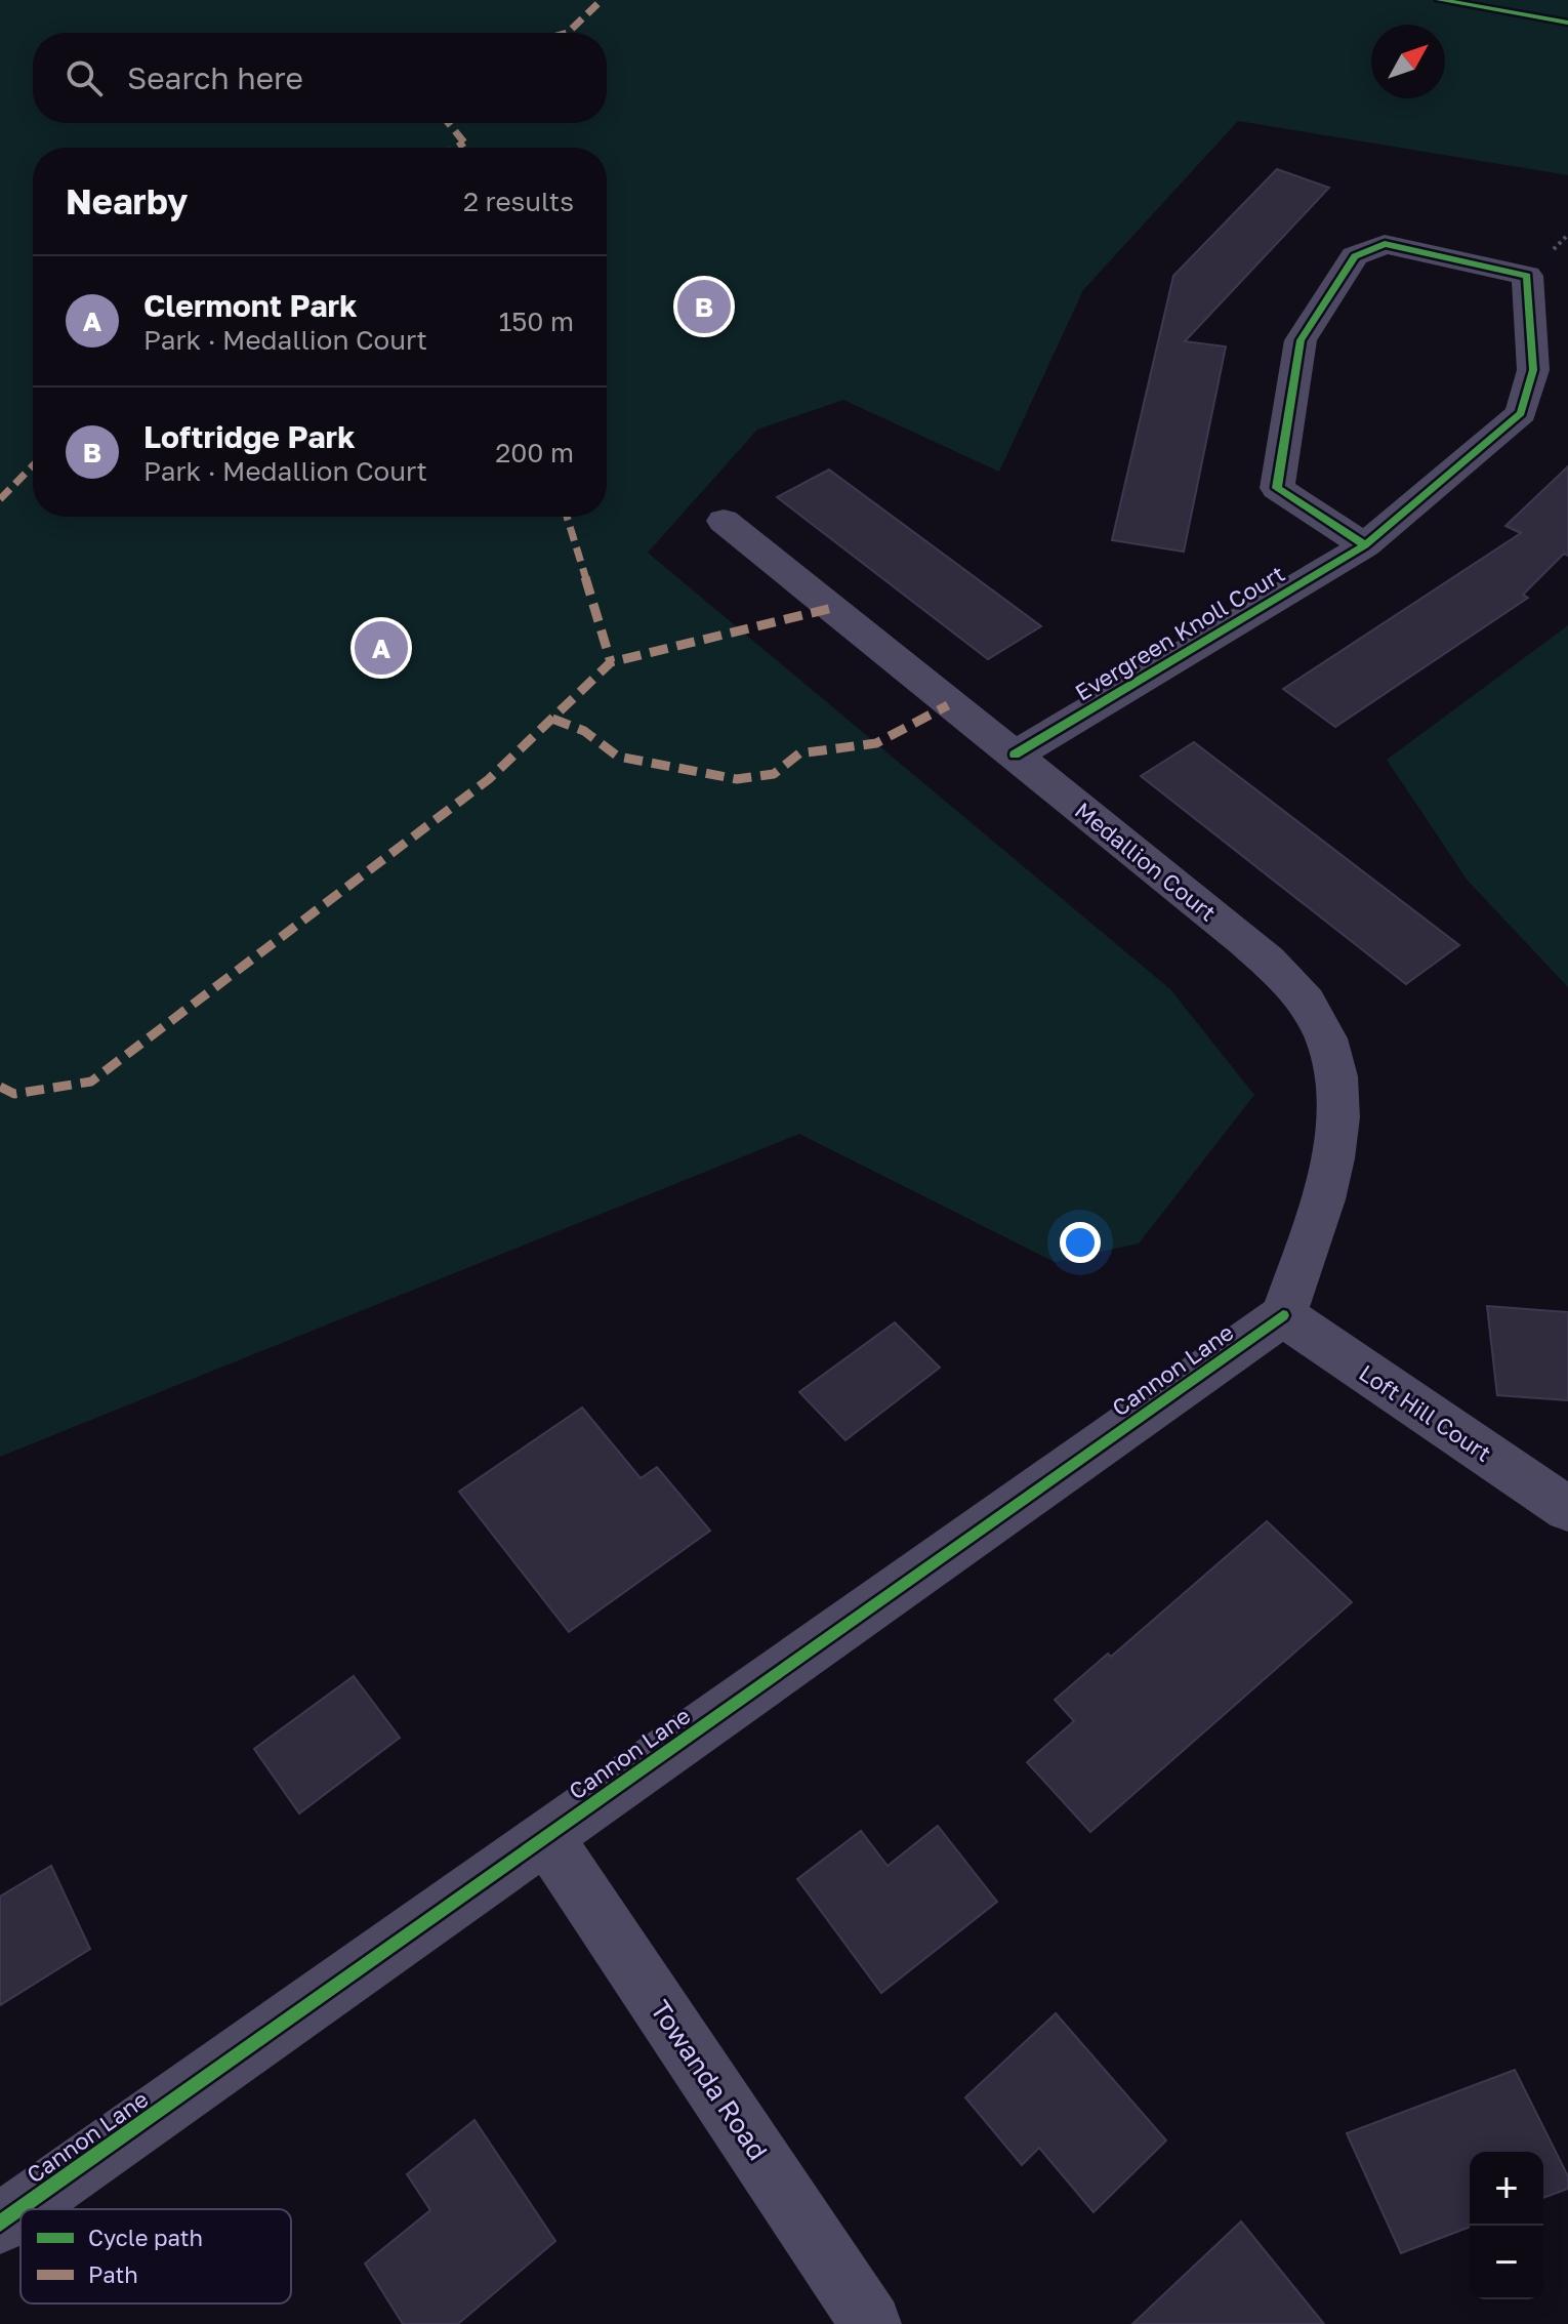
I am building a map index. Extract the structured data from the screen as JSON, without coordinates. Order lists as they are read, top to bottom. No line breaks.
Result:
{"streets":{"street":["Evergreen Knoll Court","Medallion Court","Cannon Lane","Loft Hill Court","Towanda Road"]},"crossings":[["Evergreen Knoll Court","Medallion Court"],["Medallion Court","Cannon Lane"],["Medallion Court","Loft Hill Court"],["Cannon Lane","Loft Hill Court"],["Cannon Lane","Towanda Road"]],"legend":["Cycle path","Path"],"north":"top right","page":{"search":"Search here","heading":["Nearby","2 results"],"list":[{"mark":"A","name":"Clermont Park","note":"Park · Medallion Court","value":"150 m"},{"mark":"B","name":"Loftridge Park","note":"Park · Medallion Court","value":"200 m"}],"pins":["B","A"],"map_buttons":["+","−"]}}
